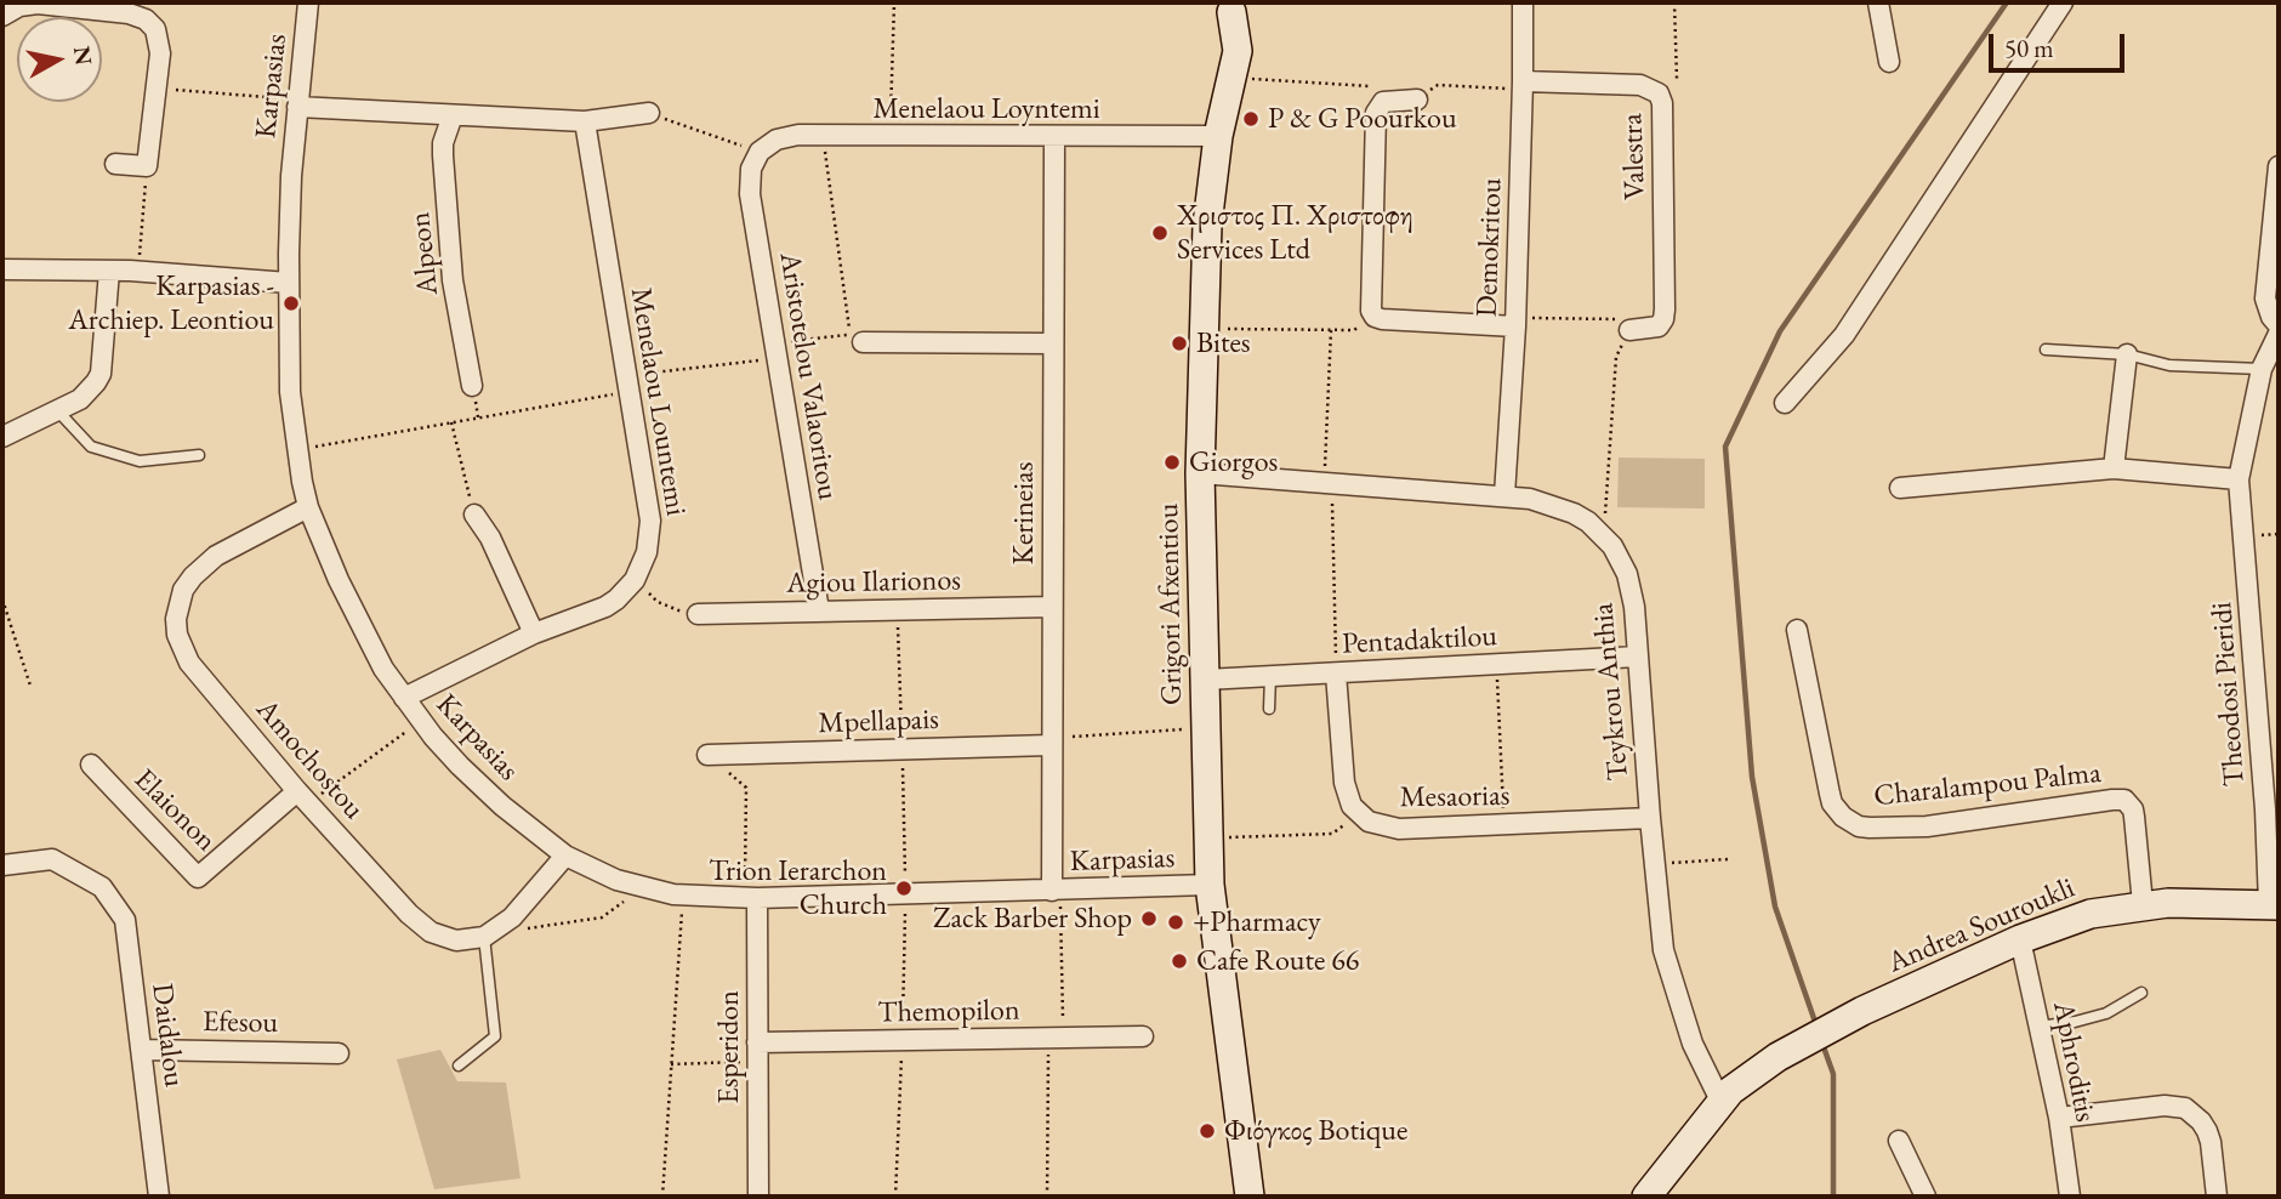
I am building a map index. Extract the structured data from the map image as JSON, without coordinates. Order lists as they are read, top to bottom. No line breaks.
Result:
{"streets":{"street":["Karpasias","Menelaou Loyntemi","Valestra","Demokritou","Alpeon","Aristotelou Valaoritou","Menelaou Lountemi","Kerineias","Agiou Ilarionos","Grigori Afxentiou","Pentadaktilou","Teykrou Anthia","Theodosi Pieridi","Mpellapais","Amochostou","Charalampou Palma","Mesaorias","Elaionon","Andrea Souroukli","Themopilon","Efesou","Daidalou","Esperidon","Aphroditis"]},"crossings":[["Karpasias","Kerineias"],["Karpasias","Grigori Afxentiou"],["Karpasias","Amochostou"],["Karpasias","Esperidon"],["Menelaou Loyntemi","Aristotelou Valaoritou"],["Menelaou Loyntemi","Kerineias"],["Menelaou Loyntemi","Grigori Afxentiou"],["Valestra","Demokritou"],["Demokritou","Teykrou Anthia"],["Aristotelou Valaoritou","Agiou Ilarionos"],["Kerineias","Agiou Ilarionos"],["Kerineias","Mpellapais"],["Grigori Afxentiou","Pentadaktilou"],["Grigori Afxentiou","Teykrou Anthia"],["Pentadaktilou","Teykrou Anthia"],["Pentadaktilou","Mesaorias"],["Teykrou Anthia","Mesaorias"],["Teykrou Anthia","Andrea Souroukli"],["Theodosi Pieridi","Andrea Souroukli"],["Amochostou","Elaionon"],["Charalampou Palma","Andrea Souroukli"],["Andrea Souroukli","Aphroditis"],["Themopilon","Esperidon"],["Efesou","Daidalou"]],"places":["P & G Poourkou","Χριστος Π. Χριστοφη Services Ltd","Karpasias - Archiep. Leontiou","Bites","Giorgos","Trion Ierarchon Church","Zack Barber Shop","+Pharmacy","Cafe Route 66","Φιόγκος Botique"],"scale_bar":"50 m","north":"right"}
